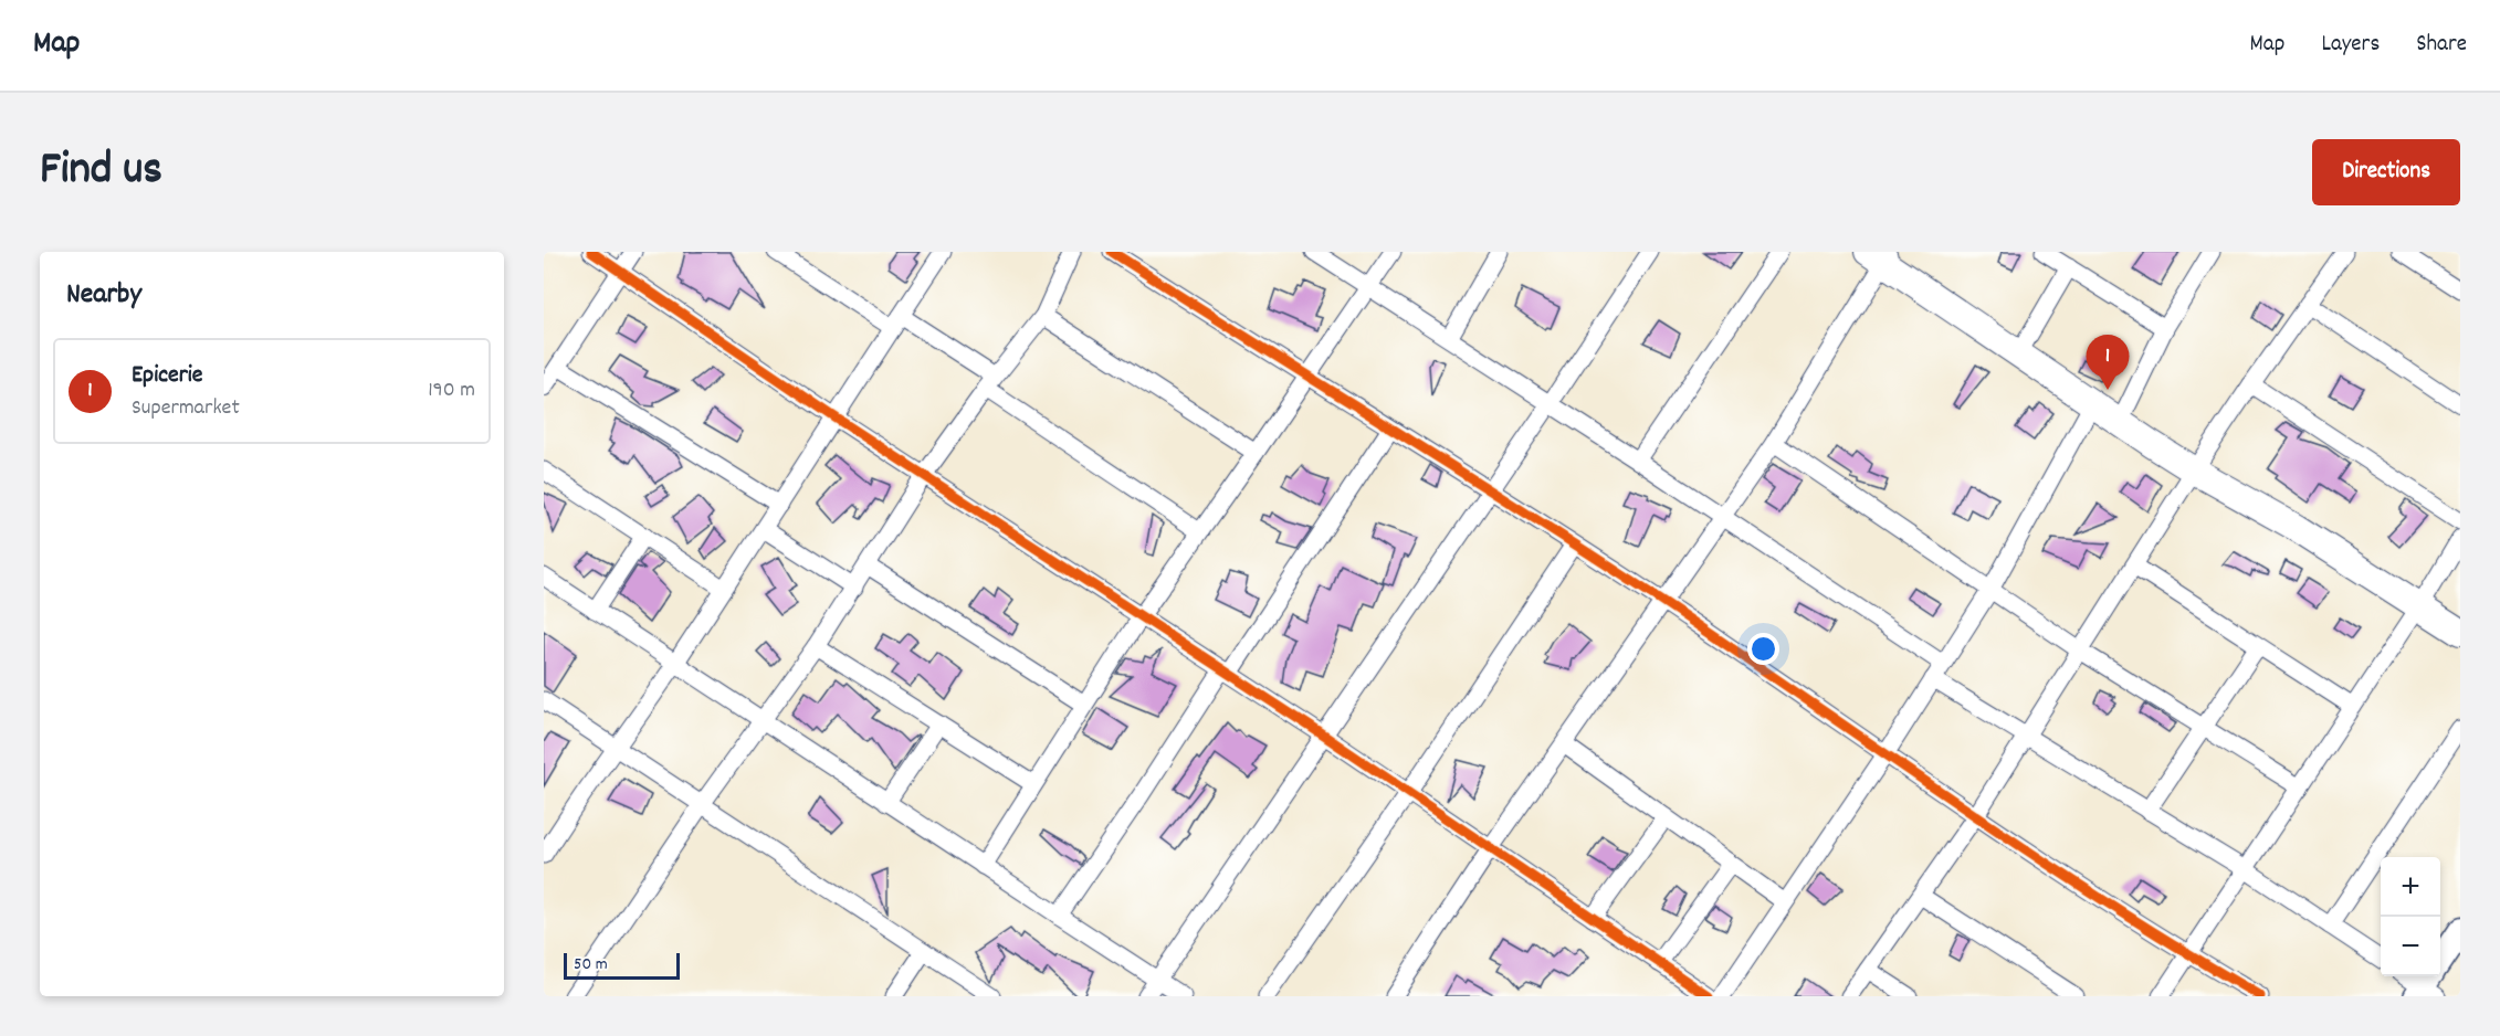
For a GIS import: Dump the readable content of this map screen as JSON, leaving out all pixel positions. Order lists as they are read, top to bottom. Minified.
{"scale_bar":"50 m","page":{"header":"Map","nav":["Map","Layers","Share"],"title":"Find us","buttons":"Directions","heading":"Nearby","pins":"1","list":[{"mark":"1","name":"Epicerie","note":"Supermarket","value":"190 m"}],"map_buttons":["+","−"],"scale":"50 m"}}
